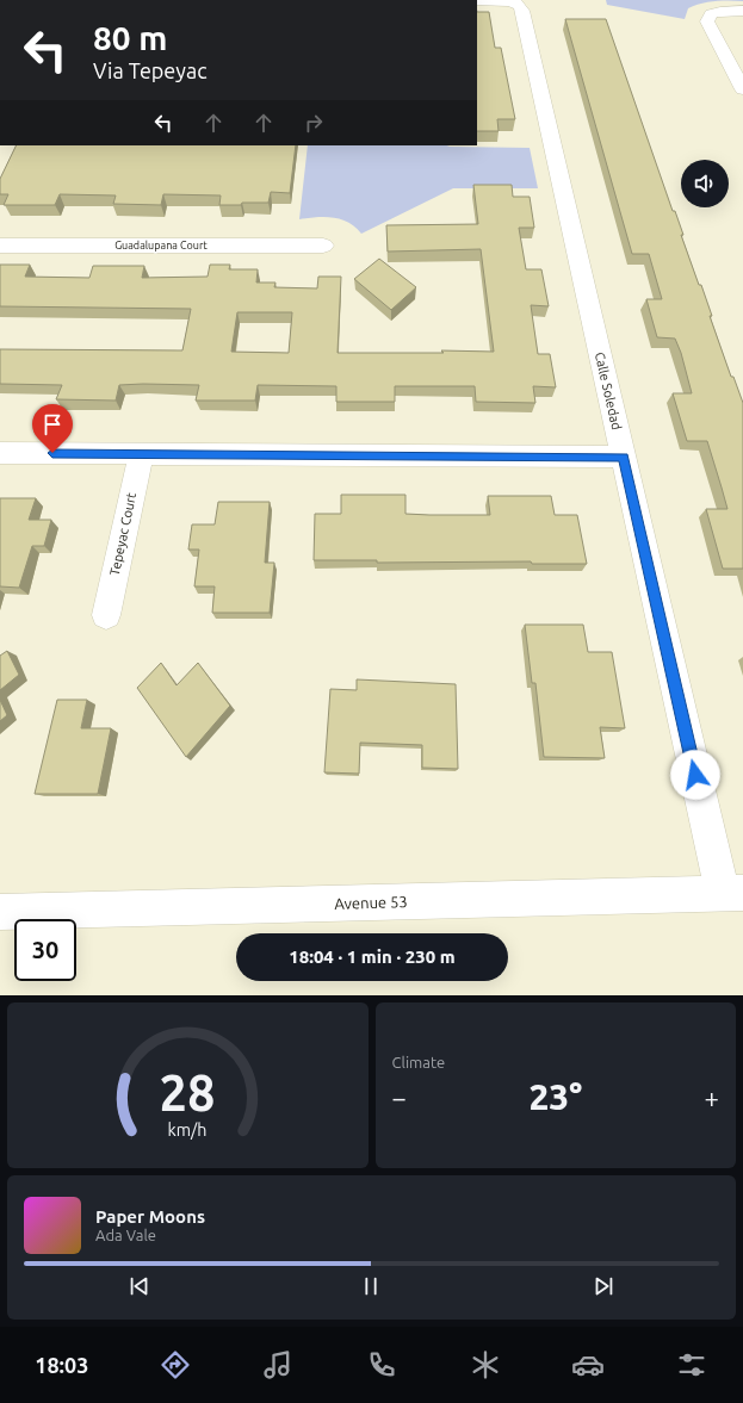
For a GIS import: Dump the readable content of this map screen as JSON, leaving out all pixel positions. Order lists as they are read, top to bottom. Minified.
{"streets":{"street":["Guadalupana Court","Calle Soledad","Tepeyac Court","Avenue 53"]},"crossings":[["Calle Soledad","Avenue 53"]],"page":{"turn":["80 m","Via Tepeyac"],"limit":"30","trip":"18:04 · 1 min · 230 m","tile":"Climate","heat":["−","23°","+"],"song":["Paper Moons","Ada Vale"],"tabs":"18:03","gauge":["28","km/h"]}}
